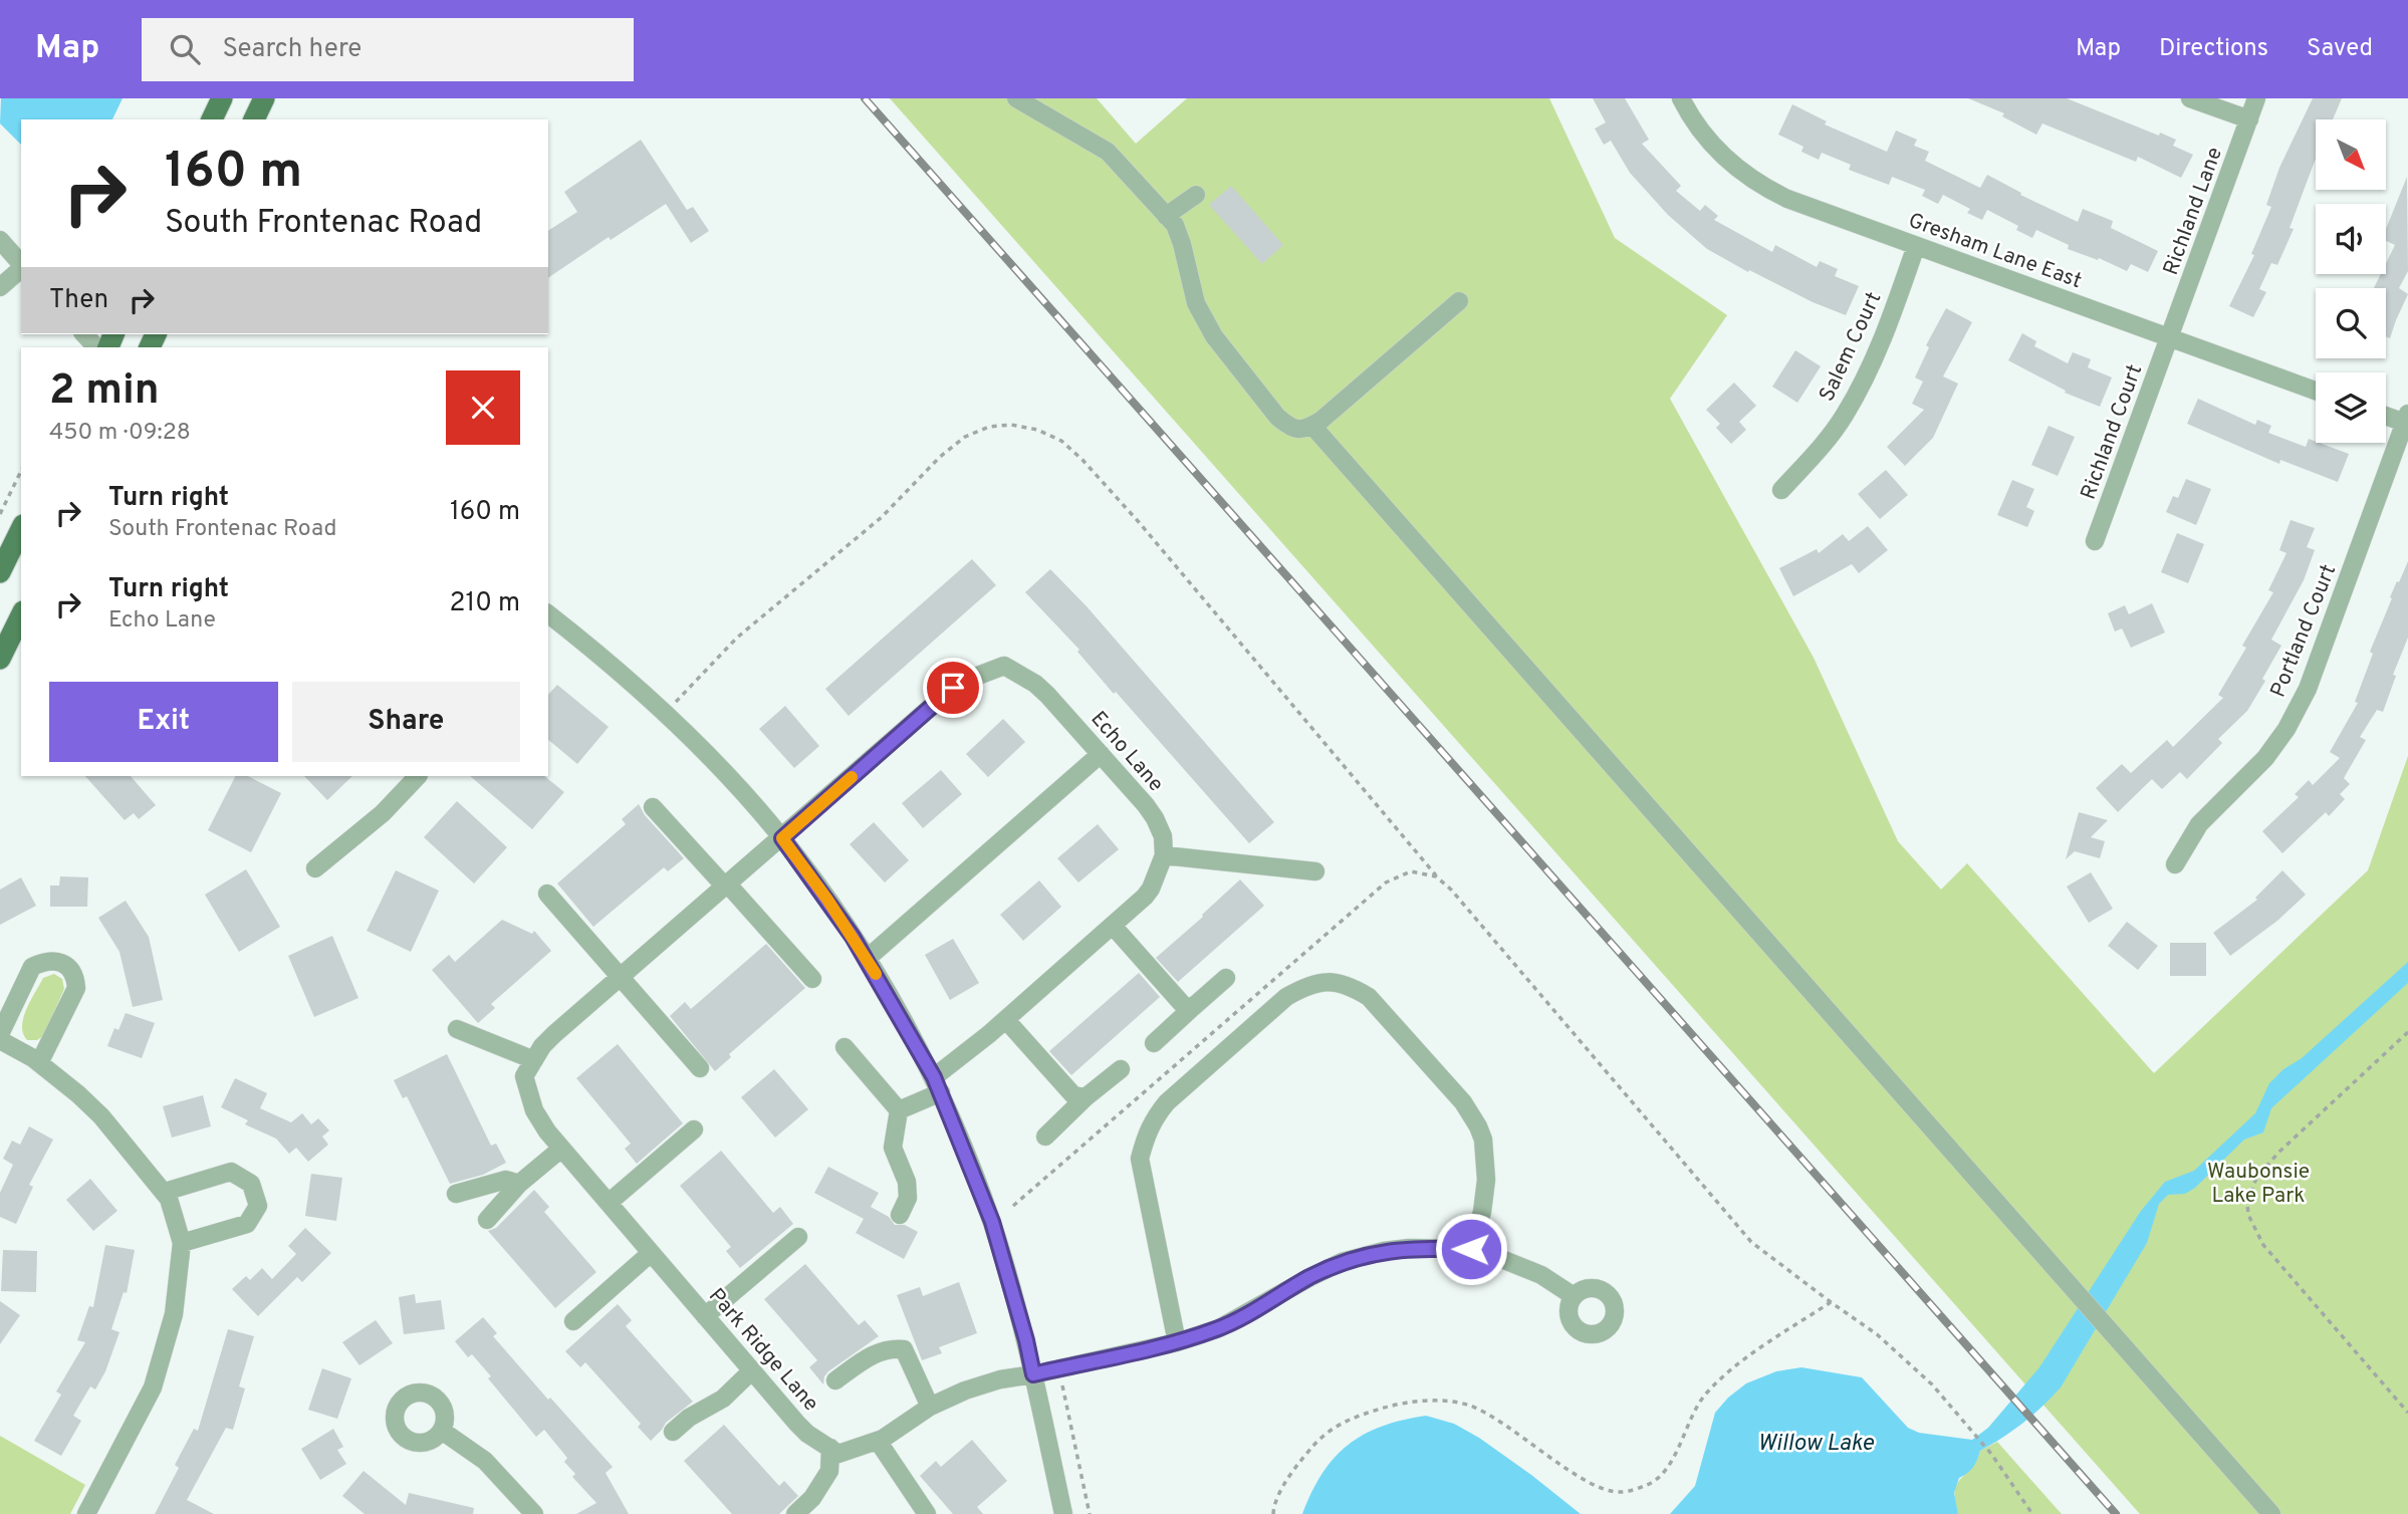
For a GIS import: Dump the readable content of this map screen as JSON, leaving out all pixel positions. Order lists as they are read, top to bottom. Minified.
{"streets":{"street":["Richland Lane","Gresham Lane East","Salem Court","Richland Court","Portland Court","Echo Lane","Park Ridge Lane"]},"crossings":[["Richland Lane","Gresham Lane East"],["Richland Lane","Richland Court"],["Gresham Lane East","Salem Court"],["Gresham Lane East","Richland Court"],["Echo Lane","Park Ridge Lane"]],"water":["Willow Lake"],"parks":["Waubonsie Lake Park"],"north":"bottom right","page":{"header":"Map","search":"Search here","nav":["Map","Directions","Saved"],"turn":["160 m","South Frontenac Road"],"then":"Then","heading":["2 min","450 m · 09:28"],"list":[{"name":"Turn right","note":"South Frontenac Road","value":"160 m"},{"name":"Turn right","note":"Echo Lane","value":"210 m"}],"buttons":["Exit","Share"]}}
